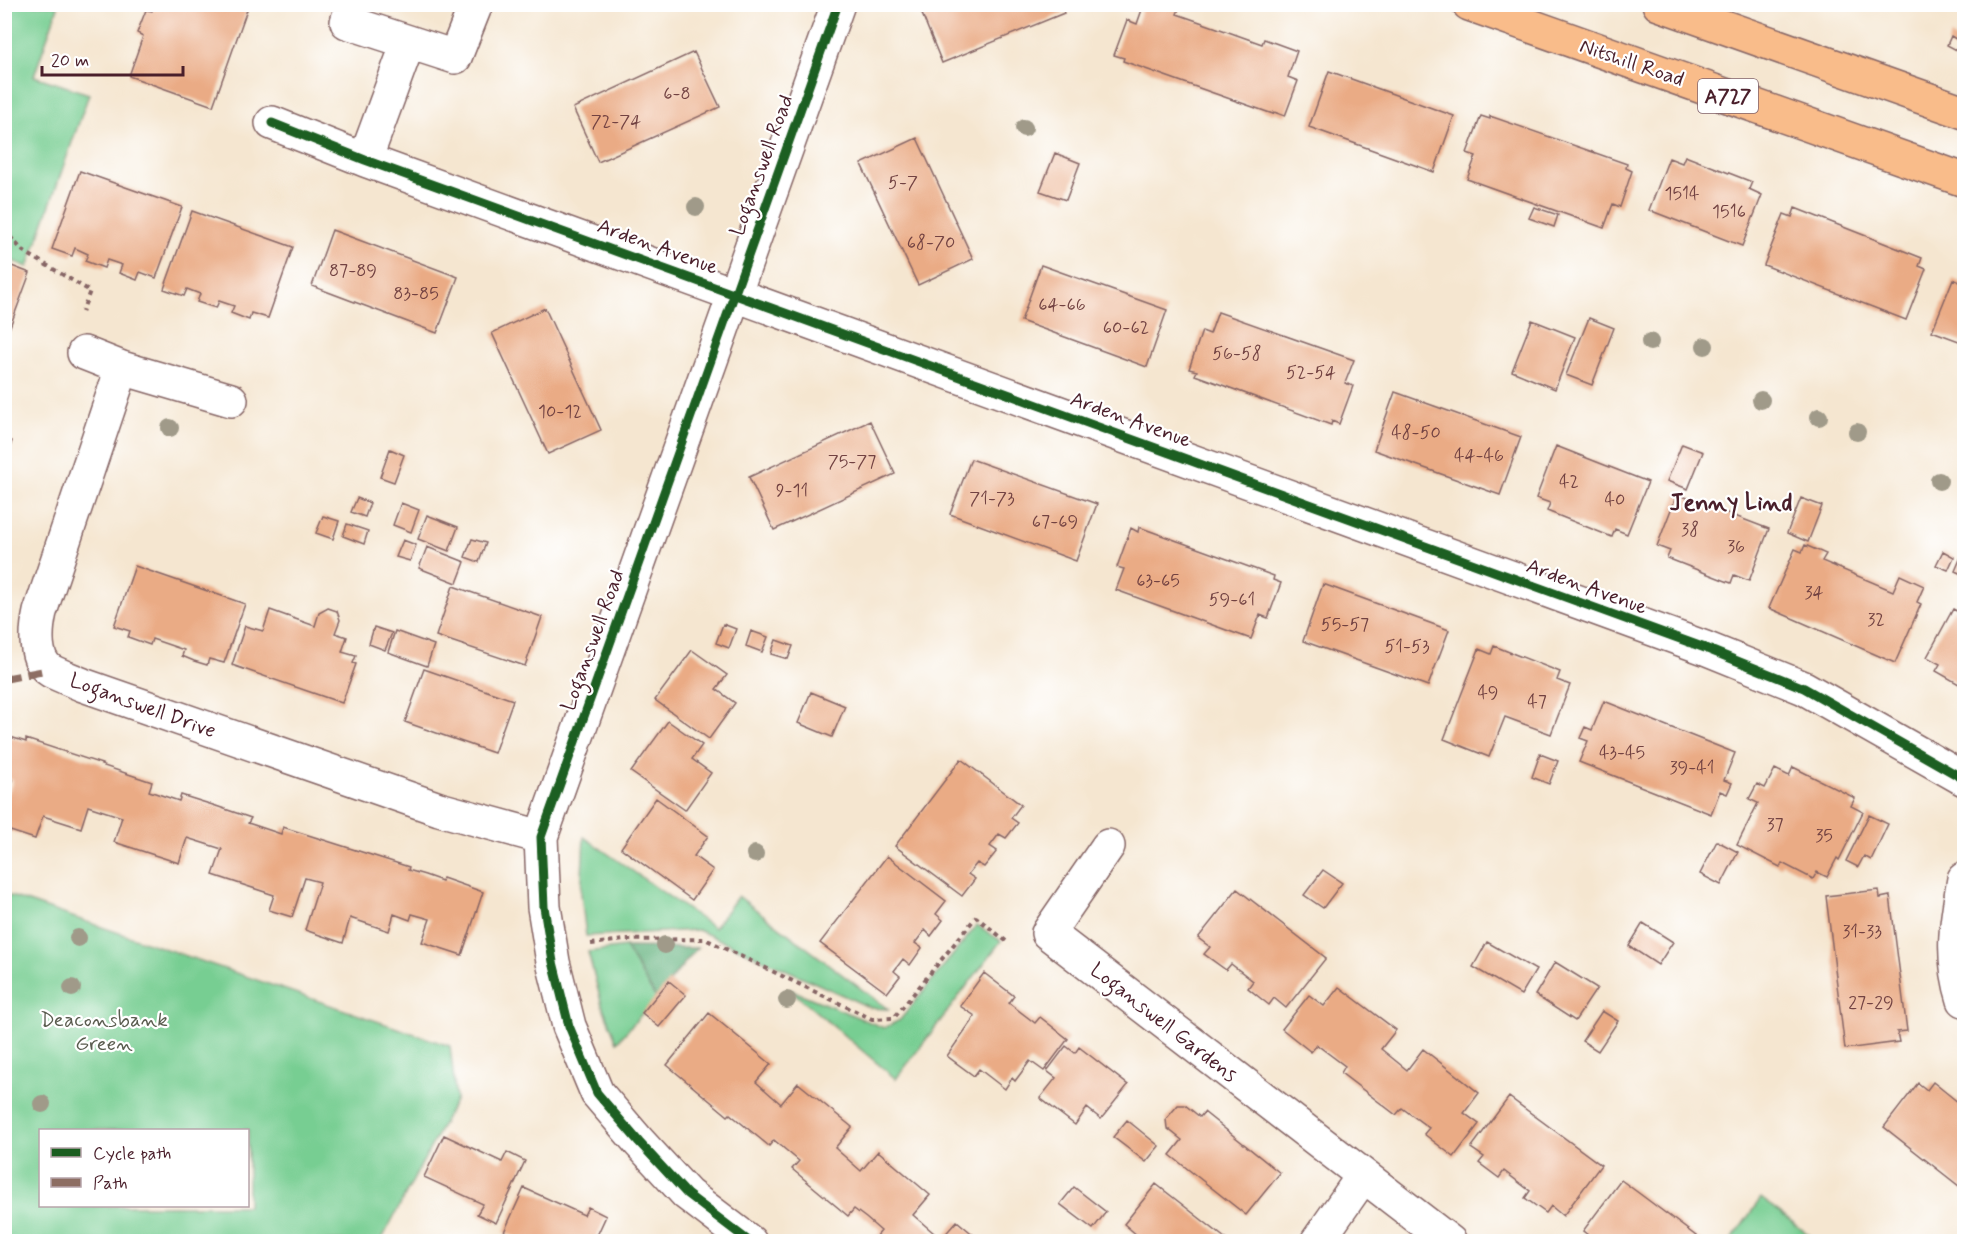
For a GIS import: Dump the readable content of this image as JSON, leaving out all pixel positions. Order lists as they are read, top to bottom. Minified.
{"streets":{"main road":["Nitshill Road","A727"],"street":["Loganswell Road","Arden Avenue","Loganswell Drive","Loganswell Gardens"]},"crossings":[["Loganswell Road","Arden Avenue"],["Loganswell Road","Loganswell Drive"]],"districts":["Jenny Lind"],"parks":["Deaconsbank Green"],"house_numbers":["6-8","72-74","5-7","1514","1516","68-70","87-89","83-85","64-66","60-62","56-58","52-54","10-12","48-50","44-46","75-77","42","9-11","71-73","40","67-69","38","36","63-65","34","59-61","32","55-57","51-53","49","47","43-45","39-41","37","35","31-33","27-29"],"legend":["Cycle path","Path"],"scale_bar":"20 m"}
